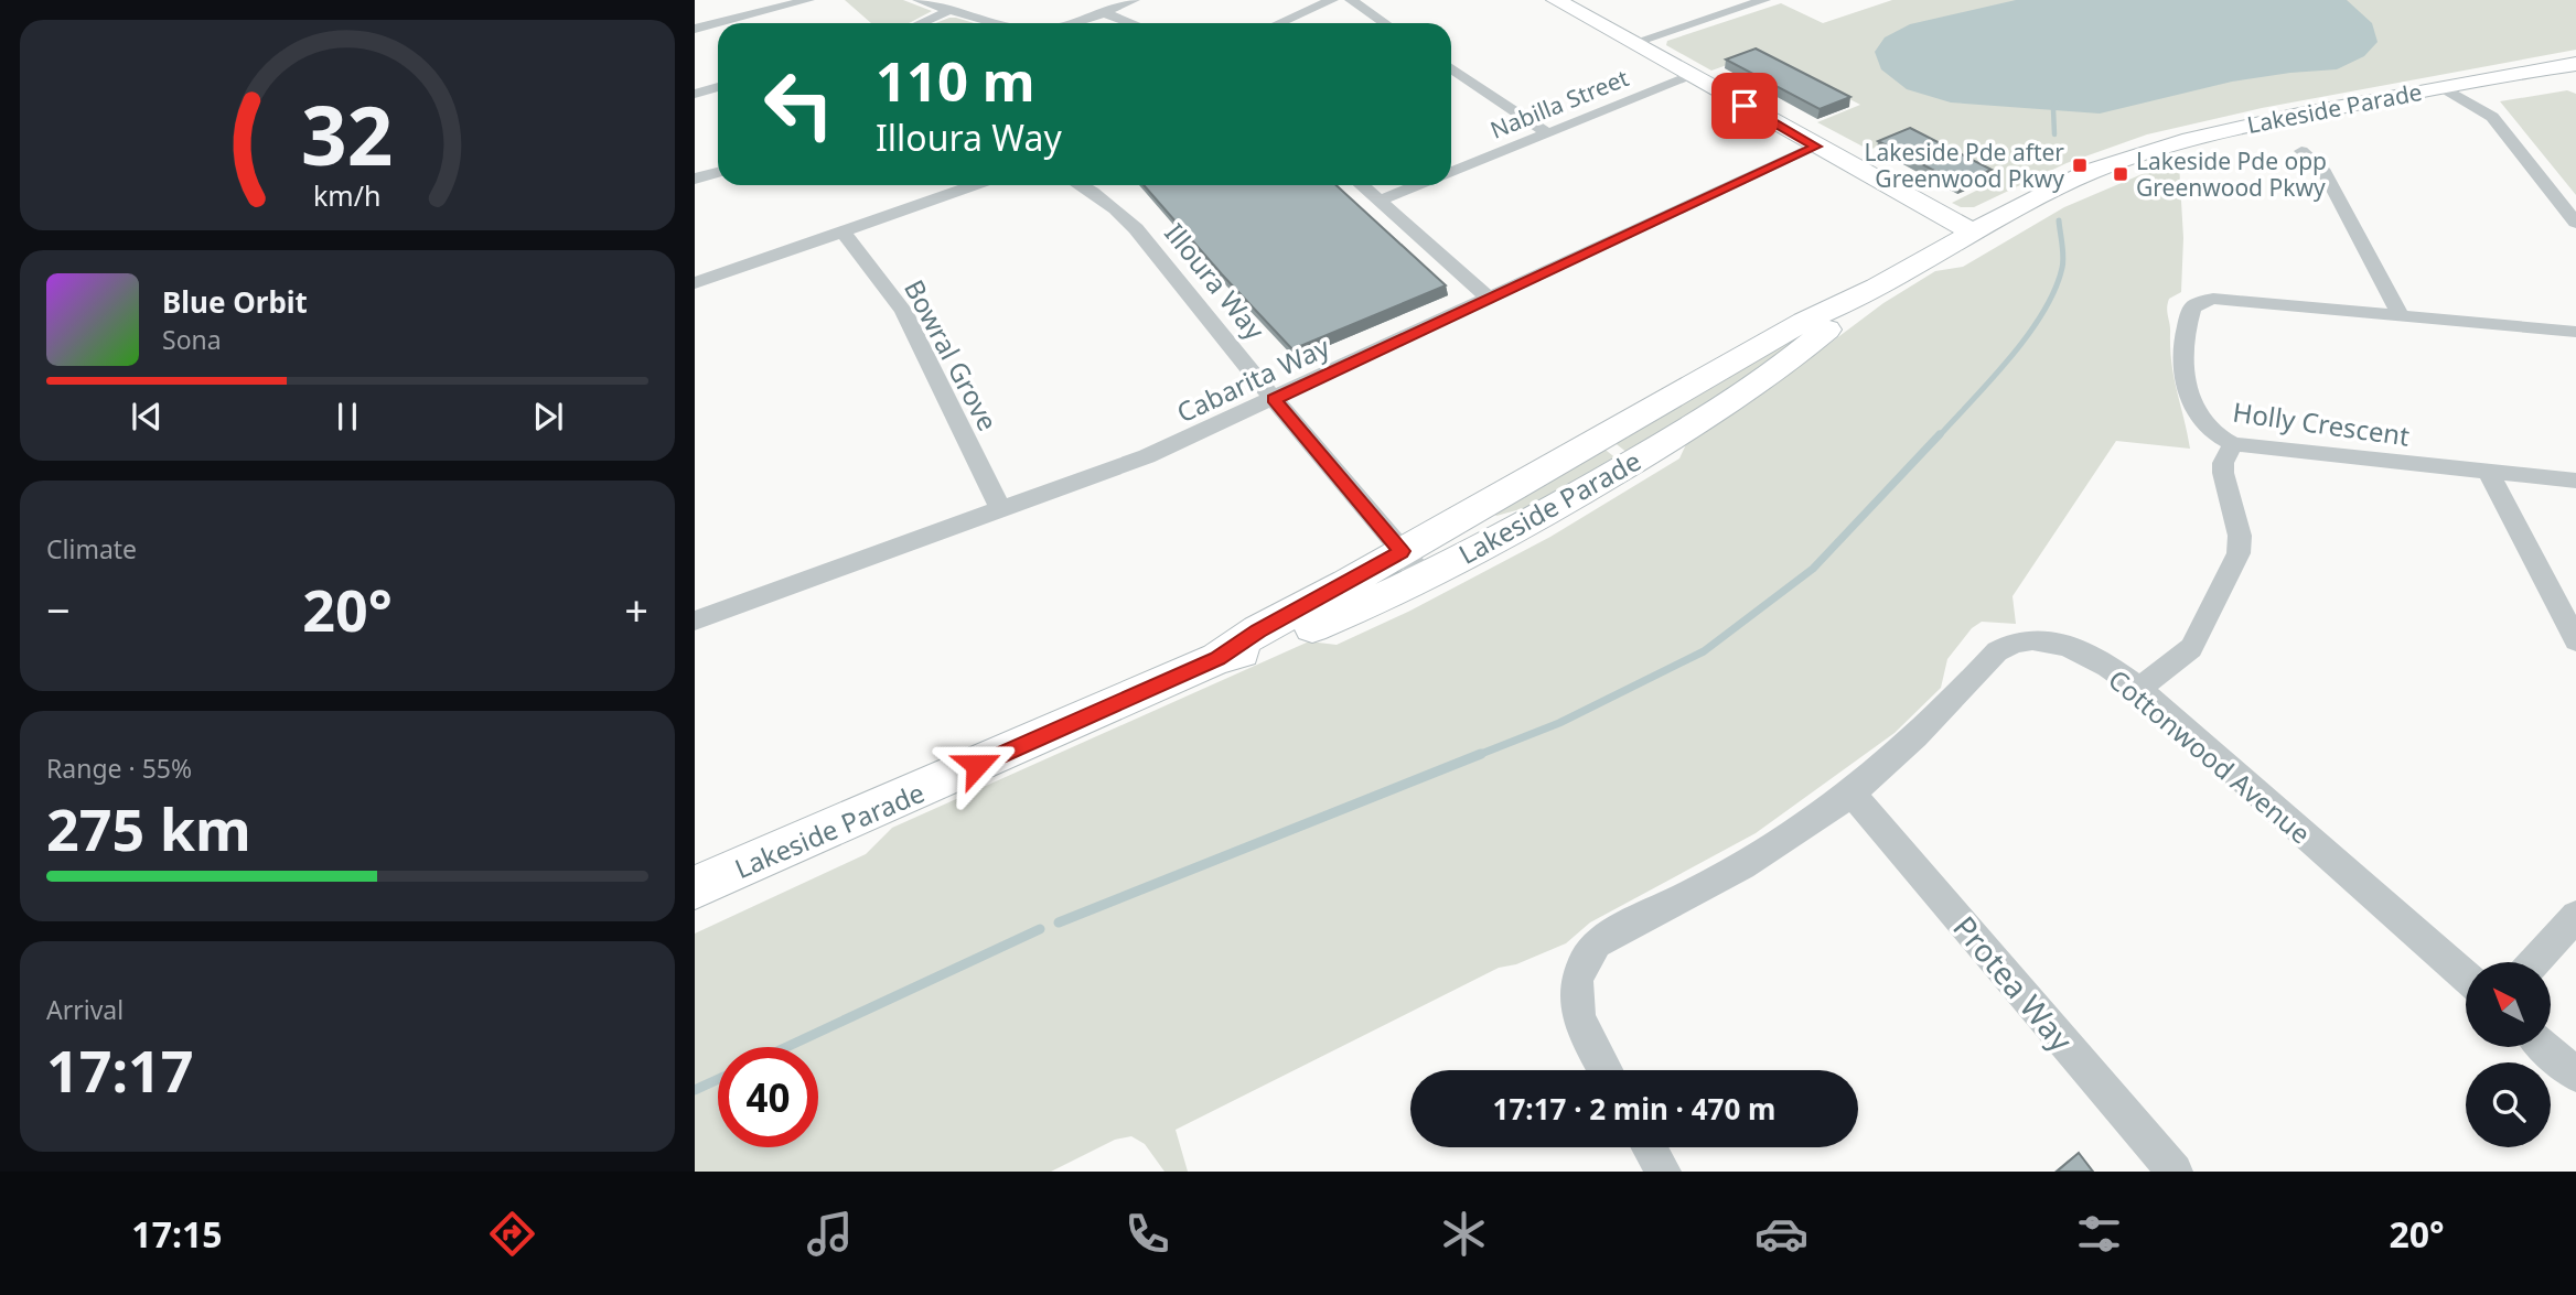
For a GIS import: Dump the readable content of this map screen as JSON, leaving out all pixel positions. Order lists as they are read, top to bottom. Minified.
{"streets":{"street":["Nabilla Street","Lakeside Parade","Illoura Way","Bowral Grove","Cabarita Way","Holly Crescent","Cottonwood Avenue","Protea Way"]},"crossings":[["Lakeside Parade","Illoura Way"],["Illoura Way","Cabarita Way"],["Bowral Grove","Cabarita Way"],["Cottonwood Avenue","Protea Way"]],"places":{"transit":["Lakeside Pde after Greenwood Pkwy","Lakeside Pde opp Greenwood Pkwy"]},"north":"top left","page":{"turn":["110 m","Illoura Way"],"song":["Blue Orbit","Sona"],"tile":["Climate",["Range · 55%","275 km"],["Arrival","17:17"]],"heat":["−","20°","+"],"limit":"40","trip":"17:17 · 2 min · 470 m","tabs":["17:15","20°"],"gauge":["32","km/h"]}}
